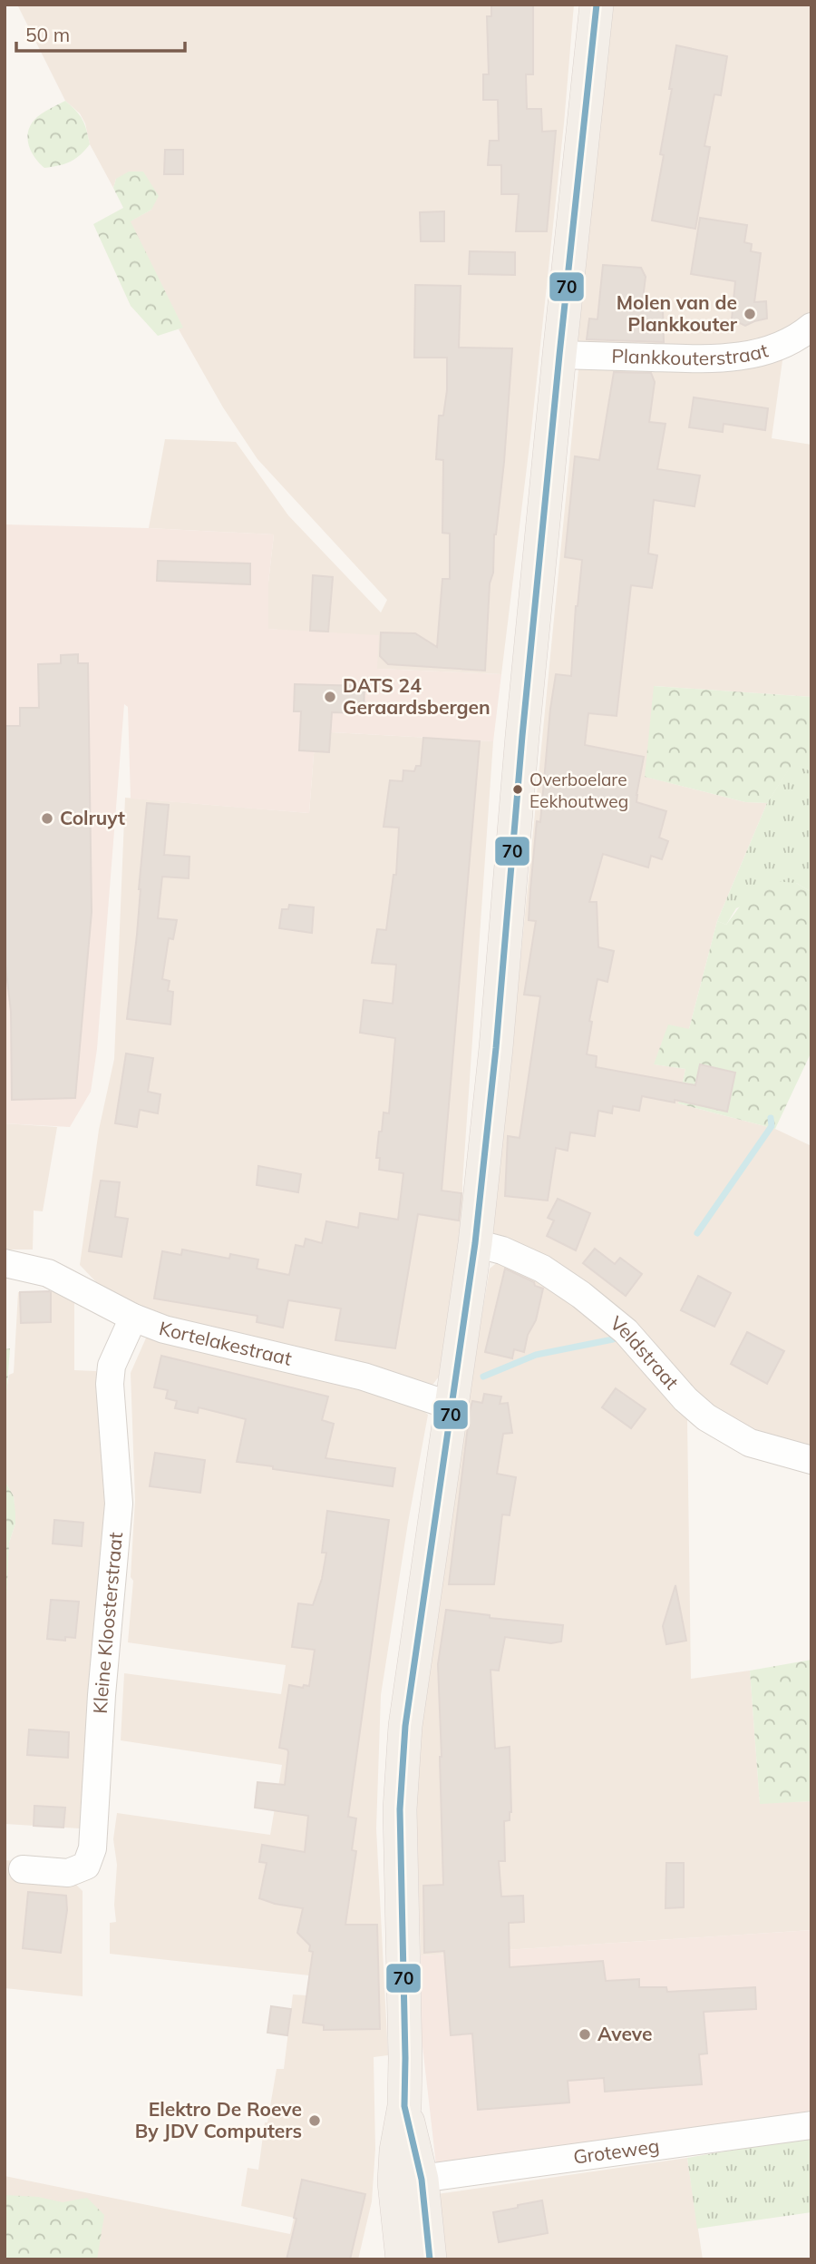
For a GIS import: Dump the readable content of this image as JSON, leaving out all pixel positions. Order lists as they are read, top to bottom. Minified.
{"streets":{"street":["Plankkouterstraat","Kortelakestraat","Veldstraat","Kleine Kloosterstraat","Groteweg"]},"crossings":[["Kortelakestraat","Kleine Kloosterstraat"]],"places":["Molen van de Plankkouter","DATS 24 Geraardsbergen","Overboelare Eekhoutweg","Colruyt","Aveve","Elektro De Roeve By JDV Computers"],"lines":["transit line 70"],"scale_bar":"50 m"}
